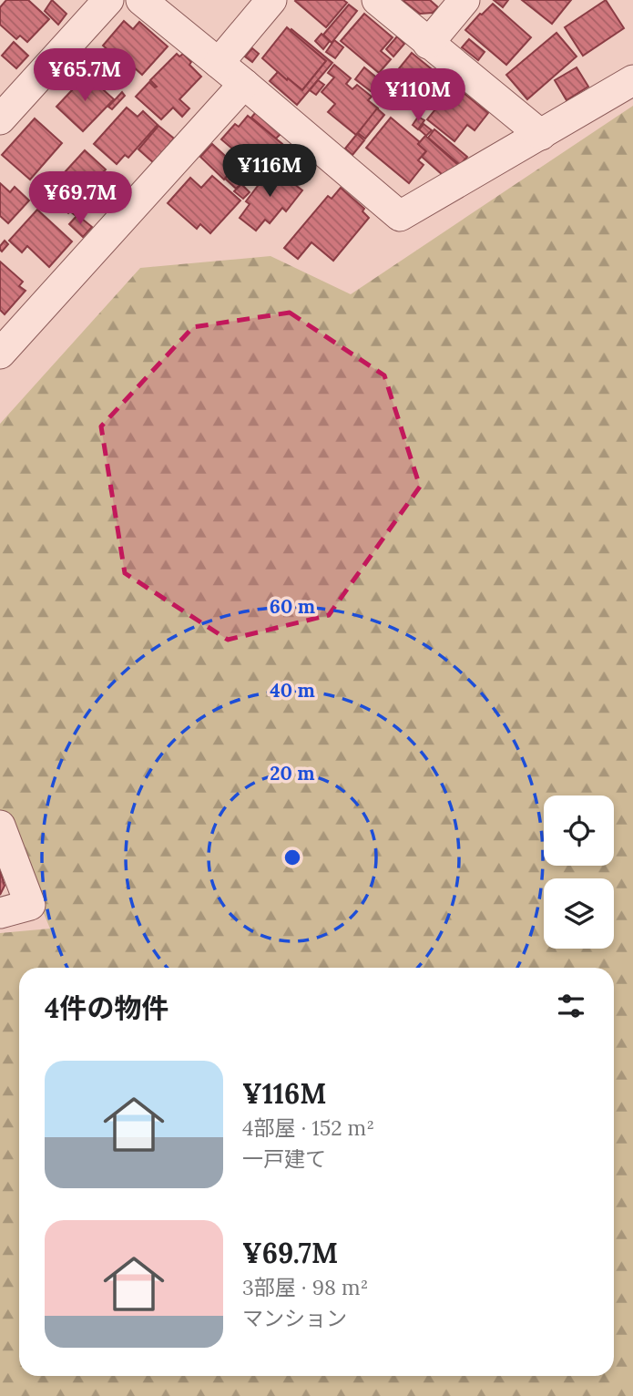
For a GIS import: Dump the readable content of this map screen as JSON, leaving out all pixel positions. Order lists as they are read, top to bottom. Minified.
{"page":{"price":["¥65.7M","¥110M","¥116M","¥69.7M"],"heading":"4件の物件","list":[{"name":"¥116M","note":"4部屋 · 152 m² · 一戸建て"},{"name":"¥69.7M","note":"3部屋 · 98 m² · マンション"}]},"rings":["60 m","40 m","20 m"]}
